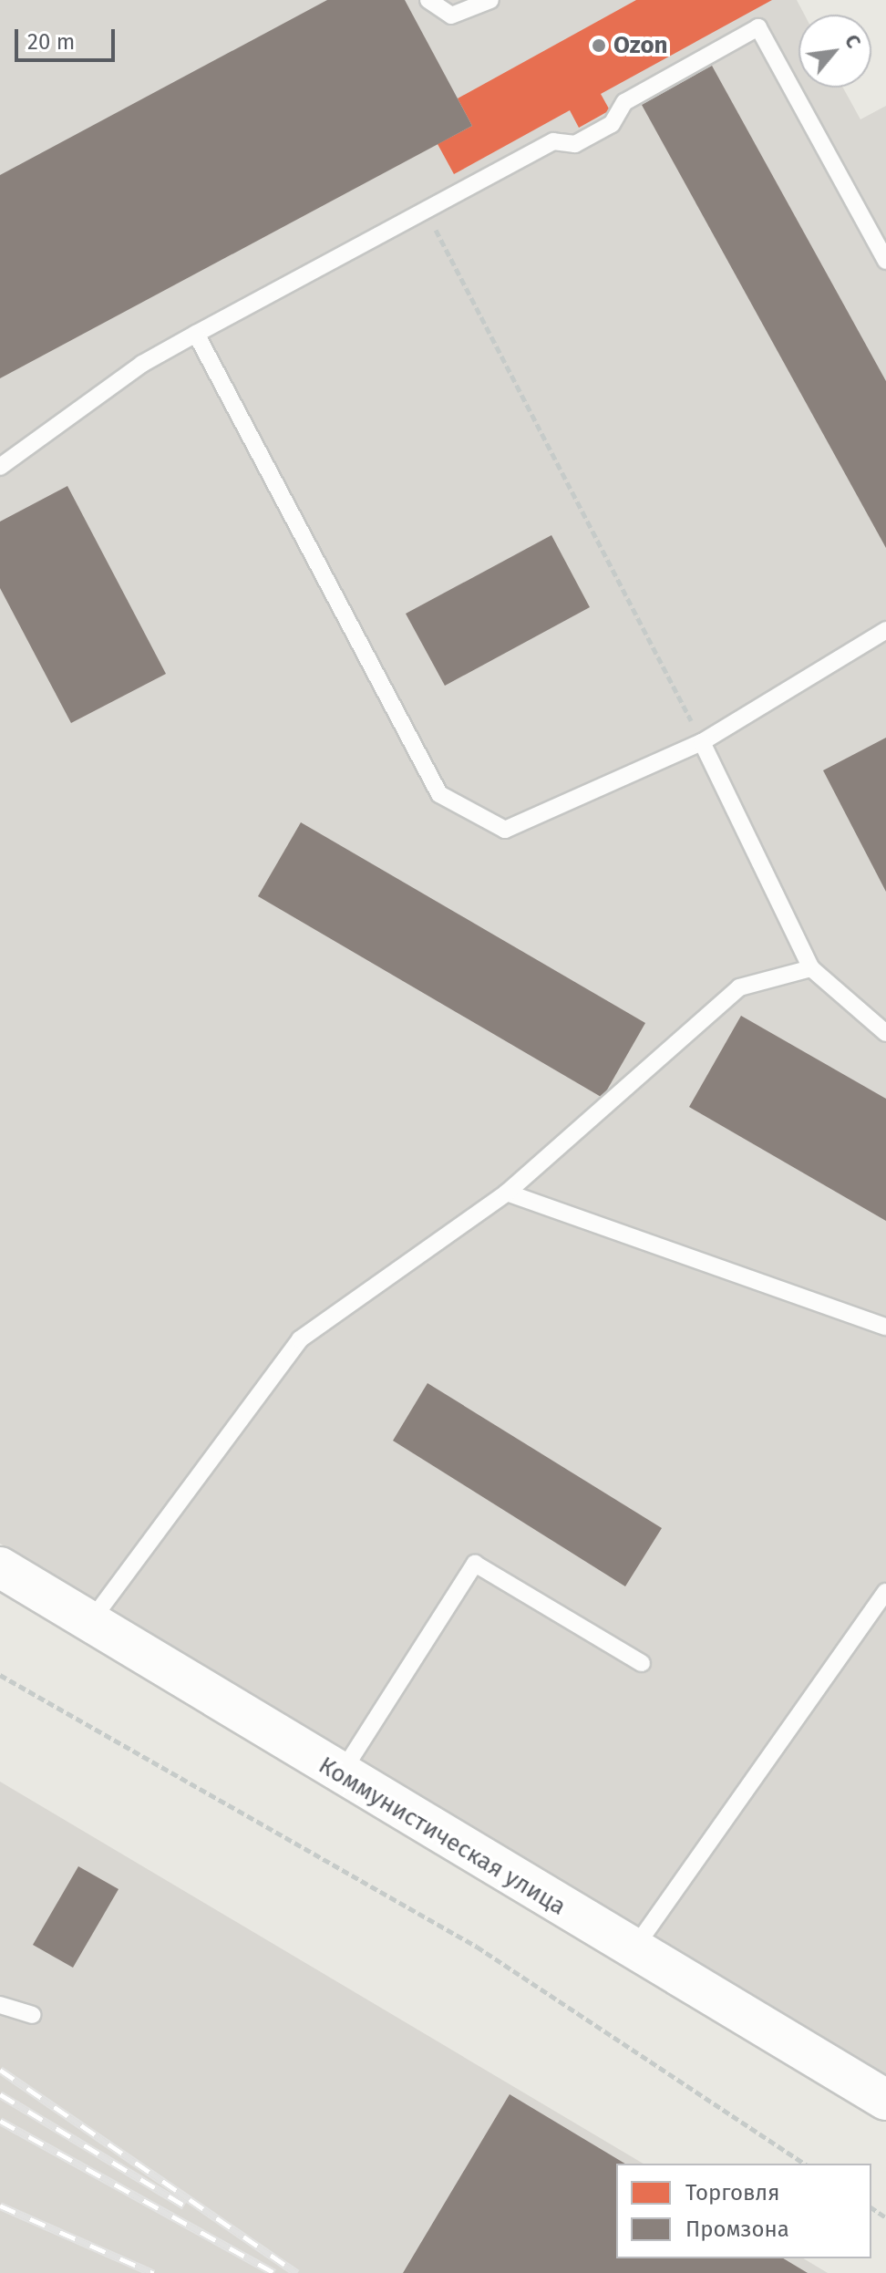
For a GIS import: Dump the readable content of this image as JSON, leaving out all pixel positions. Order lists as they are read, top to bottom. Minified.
{"streets":{"main road":["Коммунистическая улица"]},"places":["Ozon"],"legend":["Торговля","Промзона"],"scale_bar":"20 m","north":"top right"}
